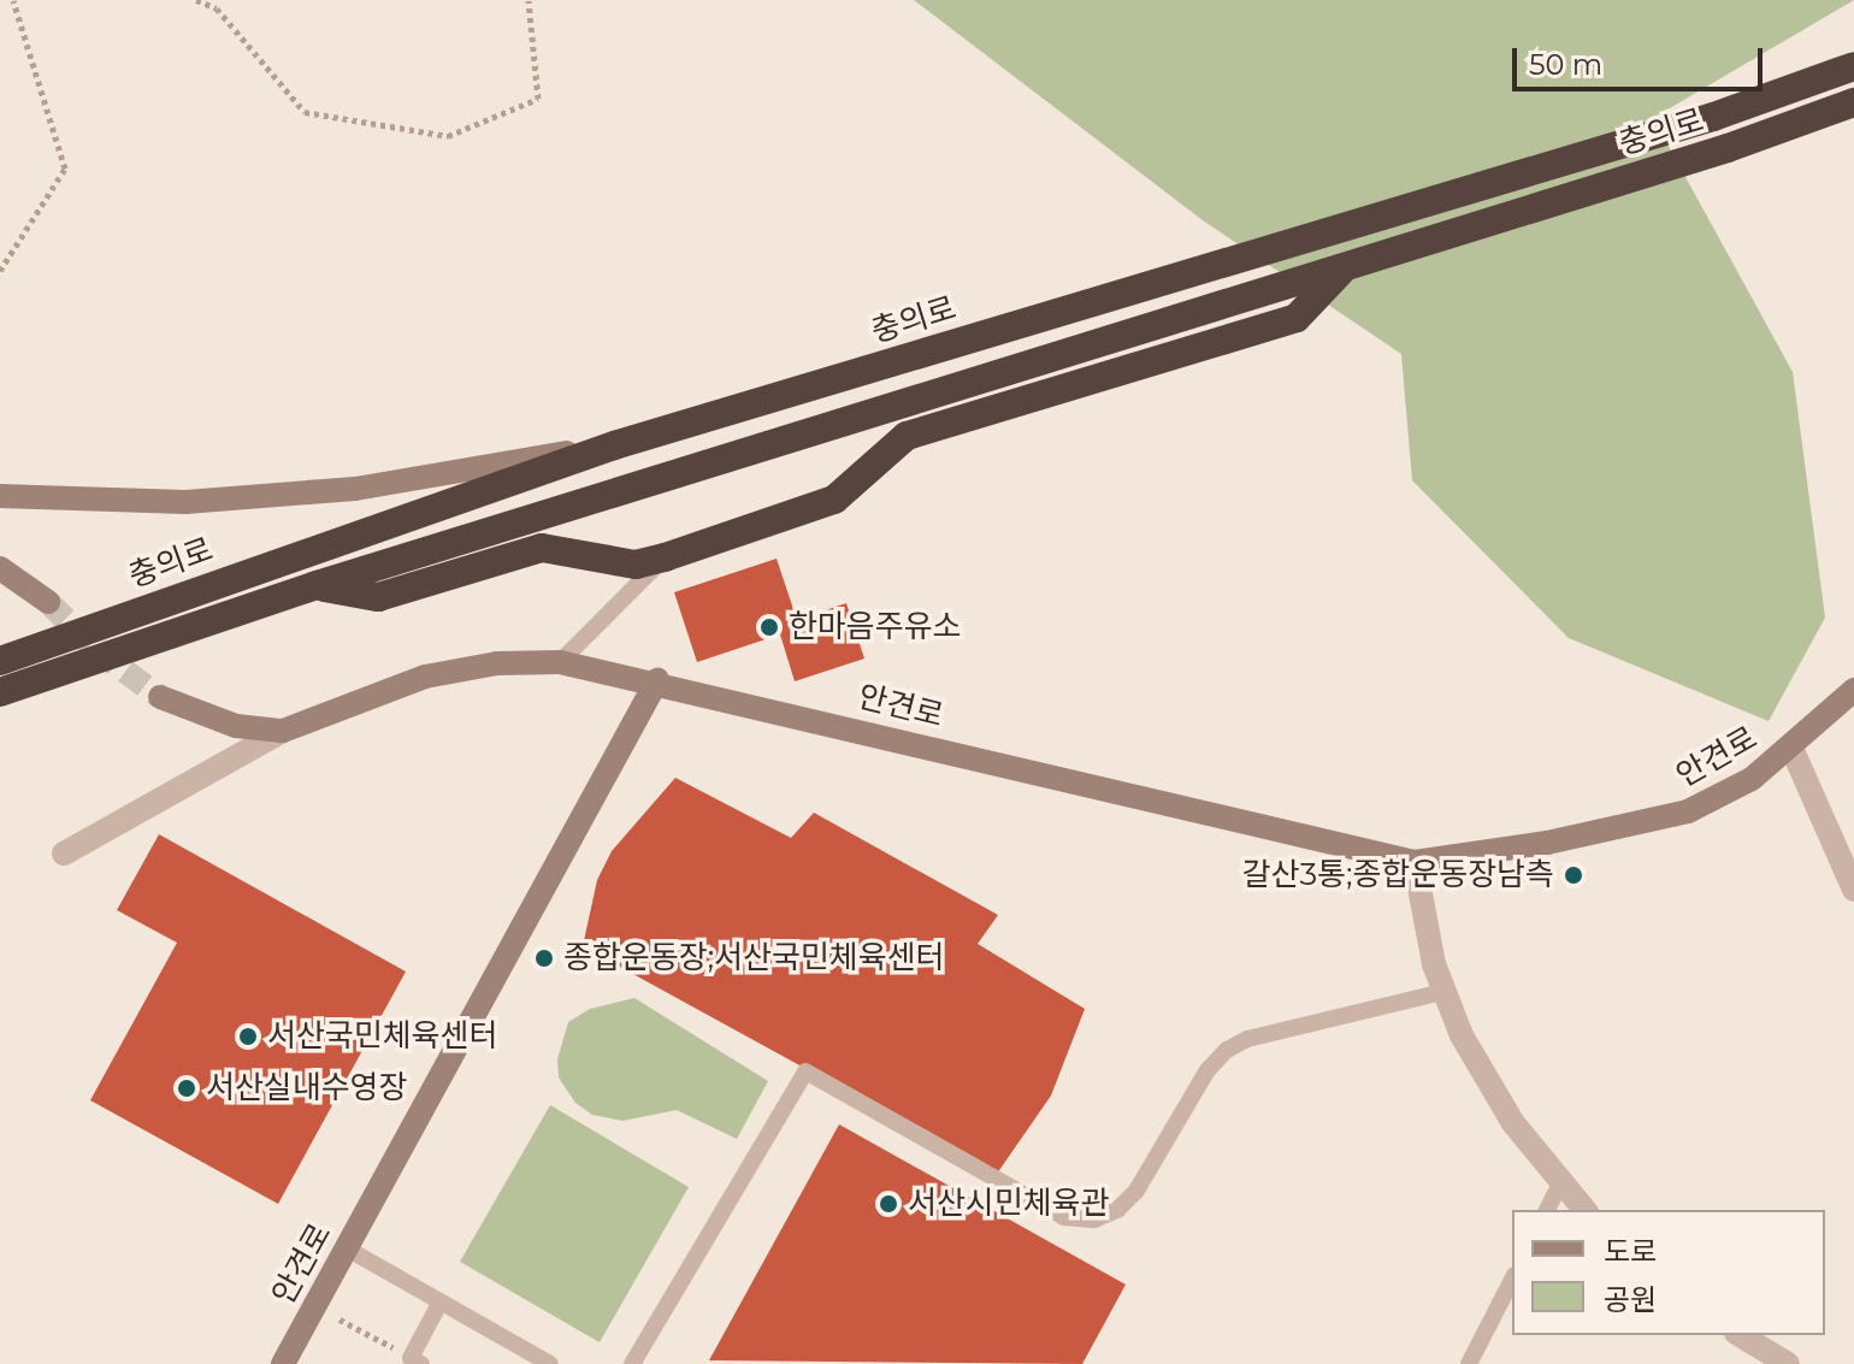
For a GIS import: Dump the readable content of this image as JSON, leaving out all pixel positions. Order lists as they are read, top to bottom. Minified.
{"streets":{"highway":["충의로"],"street":["안견로"]},"places":["한마음주유소","갈산3통;종합운동장남측","종합운동장;서산국민체육센터","서산국민체육센터","서산실내수영장","서산시민체육관"],"legend":["도로","공원"],"scale_bar":"50 m"}
